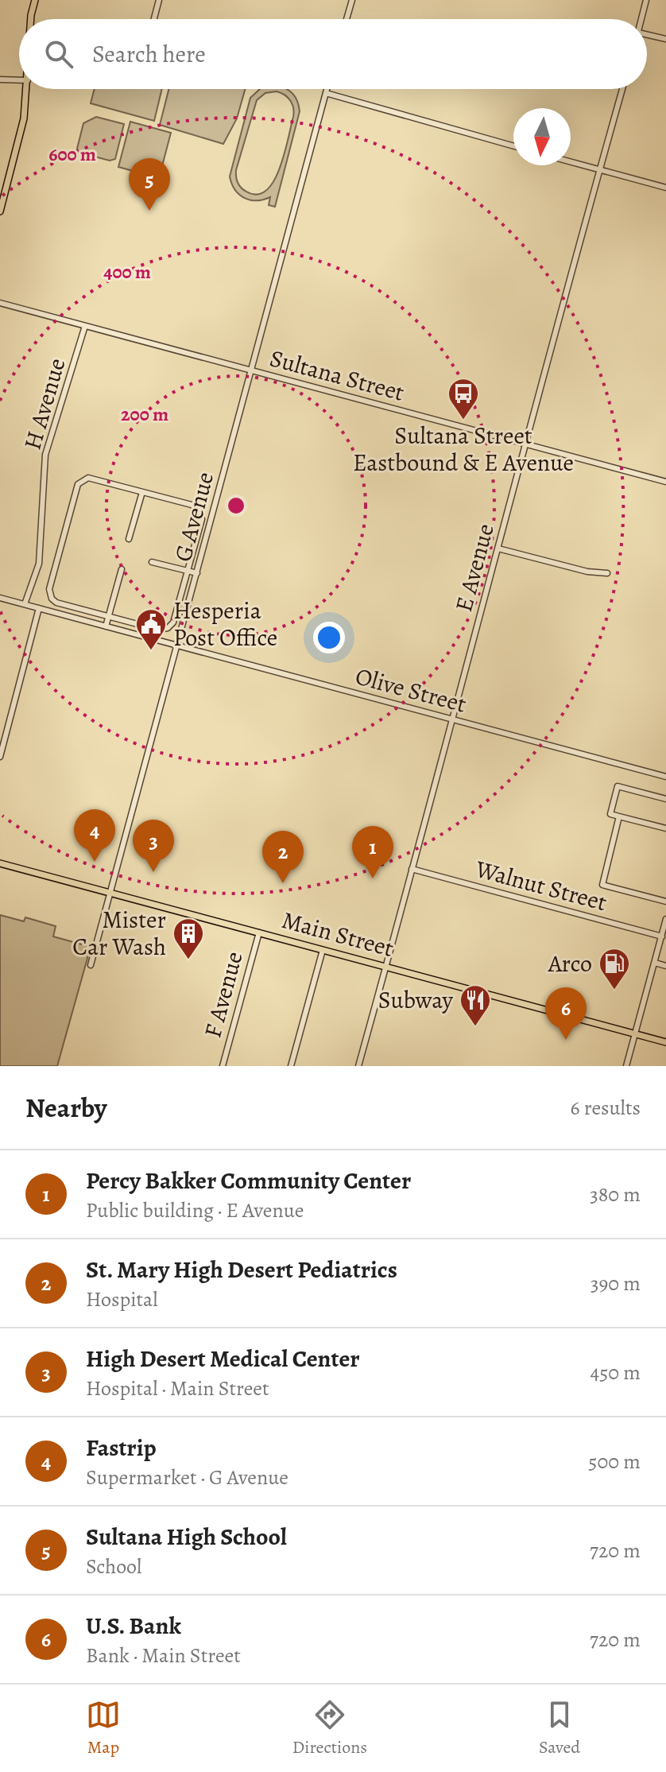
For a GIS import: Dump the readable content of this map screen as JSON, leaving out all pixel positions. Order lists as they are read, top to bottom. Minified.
{"streets":{"main road":["Main Street"],"street":["Sultana Street","H Avenue","G Avenue","E Avenue","Olive Street","Walnut Street","F Avenue"]},"crossings":[["Sultana Street","H Avenue"],["Sultana Street","G Avenue"],["Sultana Street","E Avenue"],["H Avenue","Olive Street"],["G Avenue","Olive Street"],["G Avenue","Main Street"],["E Avenue","Olive Street"],["E Avenue","Walnut Street"],["E Avenue","Main Street"],["Main Street","F Avenue"]],"places":{"bus stop":["Sultana Street Eastbound & E Avenue"],"public building":["Hesperia Post Office"],"building":["Mister Car Wash"],"fuel station":["Arco"],"restaurant":["Subway"]},"north":"bottom","page":{"search":"Search here","pins":["5","4","3","1","2","6"],"heading":["Nearby","6 results"],"list":[{"mark":"1","name":"Percy Bakker Community Center","note":"Public building · E Avenue","value":"380 m"},{"mark":"2","name":"St. Mary High Desert Pediatrics","note":"Hospital","value":"390 m"},{"mark":"3","name":"High Desert Medical Center","note":"Hospital · Main Street","value":"450 m"},{"mark":"4","name":"Fastrip","note":"Supermarket · G Avenue","value":"500 m"},{"mark":"5","name":"Sultana High School","note":"School","value":"720 m"},{"mark":"6","name":"U.S. Bank","note":"Bank · Main Street","value":"720 m"}],"nav":["Map","Directions","Saved"]},"rings":["600 m","400 m","200 m"]}
